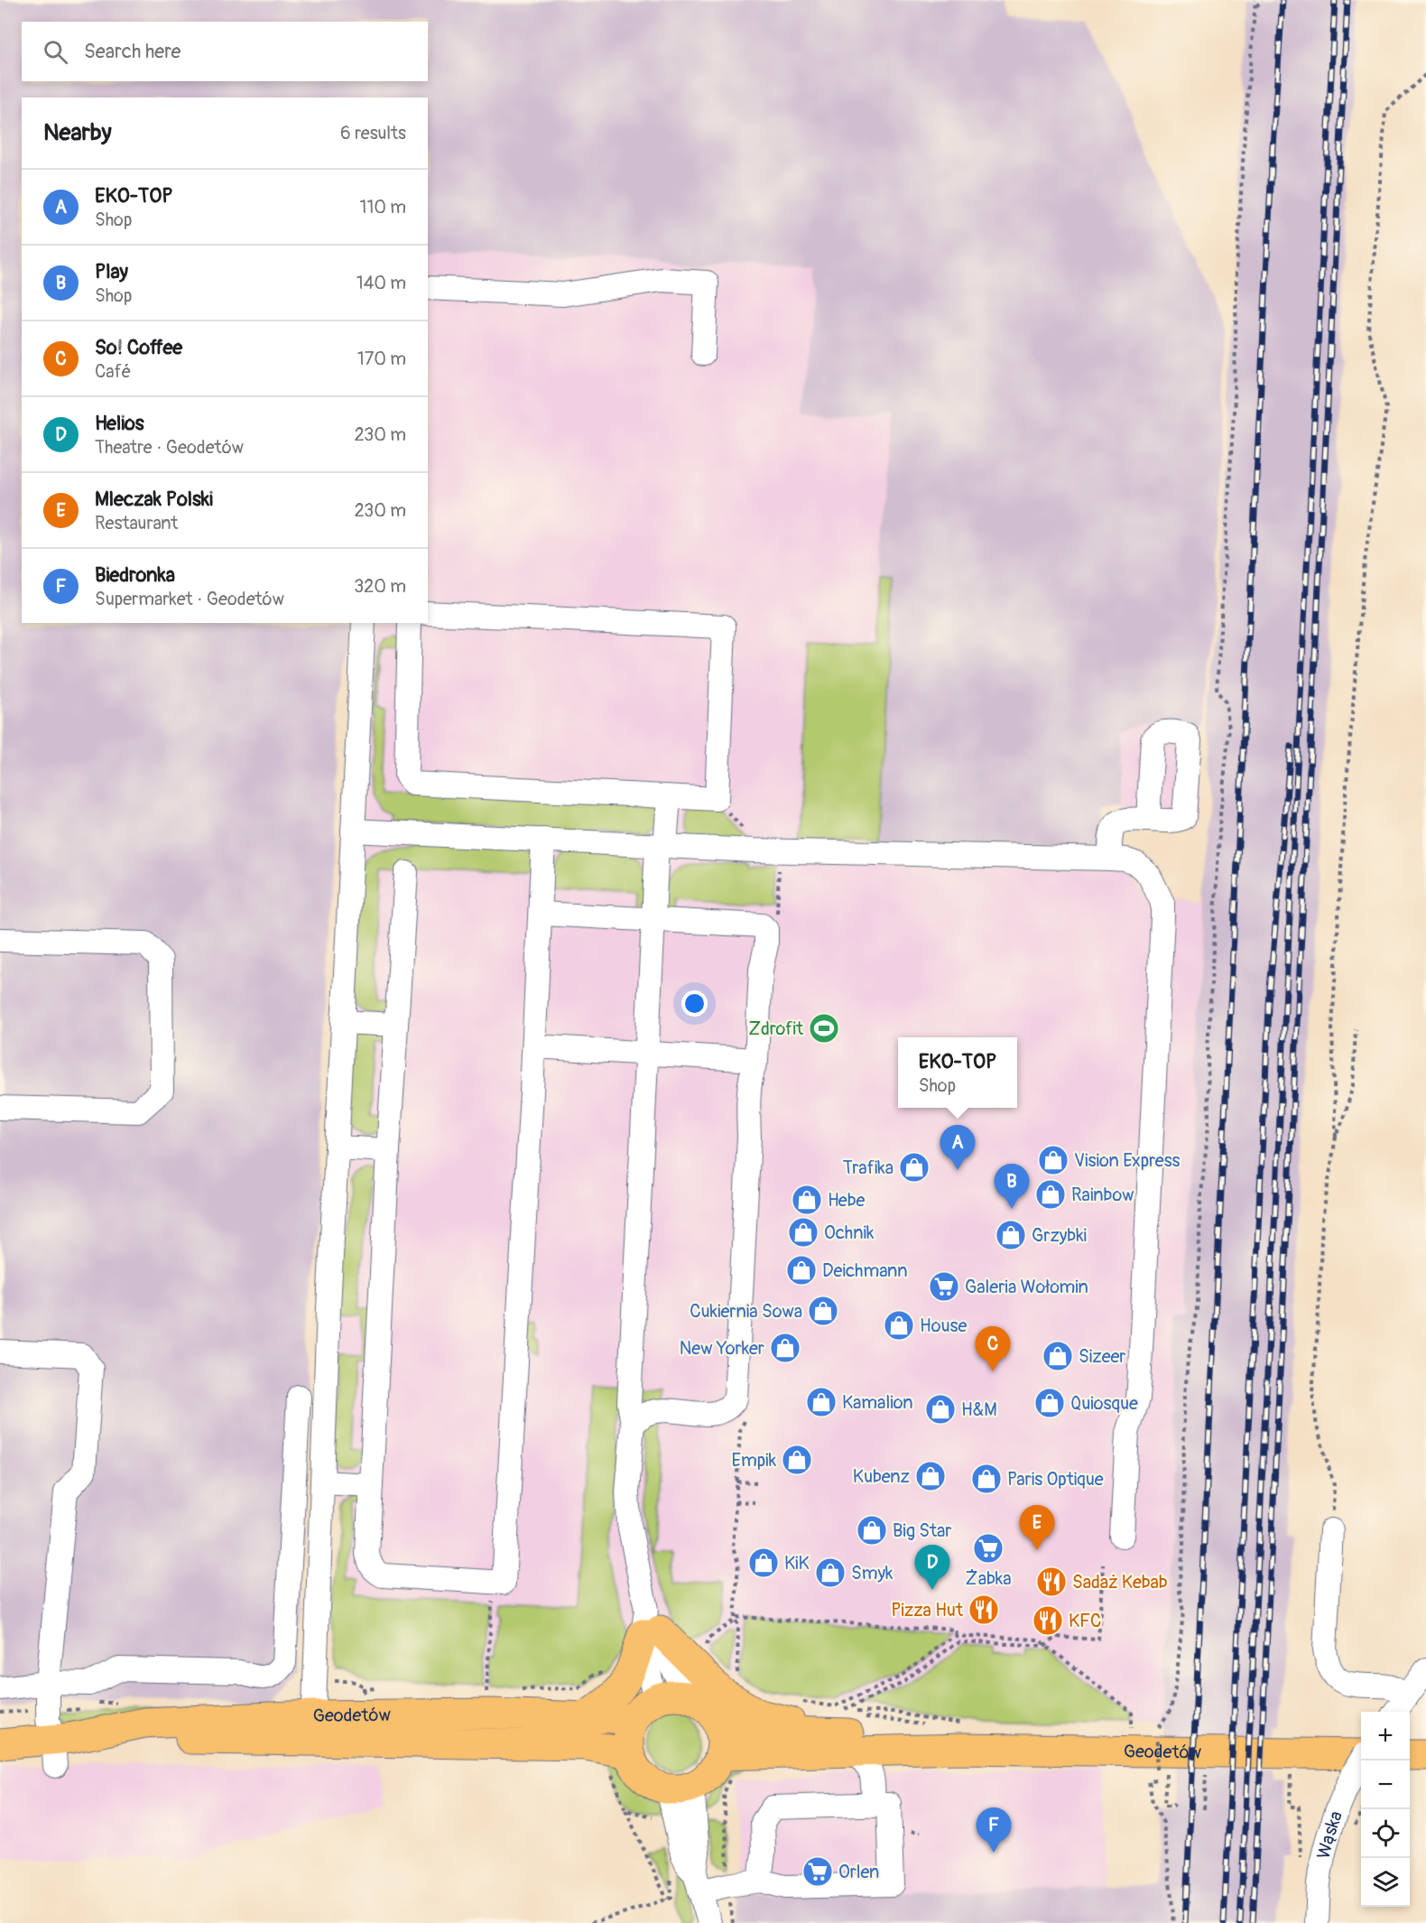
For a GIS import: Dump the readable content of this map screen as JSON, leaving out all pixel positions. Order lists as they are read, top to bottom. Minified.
{"streets":{"main road":["Geodetów"],"street":["Wąska"]},"crossings":[["Geodetów","Wąska"]],"places":{"sports":["Zdrofit"],"shop":["Vision Express","Trafika","Rainbow","Hebe","Ochnik","Grzybki","Deichmann","Cukiernia Sowa","House","New Yorker","Sizeer","Kamalion","Quiosque","H&M","Empik","Kubenz","Paris Optique","Big Star","KiK","Smyk"],"supermarket":["Galeria Wołomin","Żabka","Orlen"],"restaurant":["Sadaż Kebab","Pizza Hut","KFC"]},"page":{"search":"Search here","heading":["Nearby","6 results"],"list":[{"mark":"A","name":"EKO-TOP","note":"Shop","value":"110 m"},{"mark":"B","name":"Play","note":"Shop","value":"140 m"},{"mark":"C","name":"So! Coffee","note":"Café","value":"170 m"},{"mark":"D","name":"Helios","note":"Theatre · Geodetów","value":"230 m"},{"mark":"E","name":"Mleczak Polski","note":"Restaurant","value":"230 m"},{"mark":"F","name":"Biedronka","note":"Supermarket · Geodetów","value":"320 m"}],"popup":["EKO-TOP","Shop"],"pins":["A","B","C","E","D","F"],"map_buttons":["+","−"]}}
